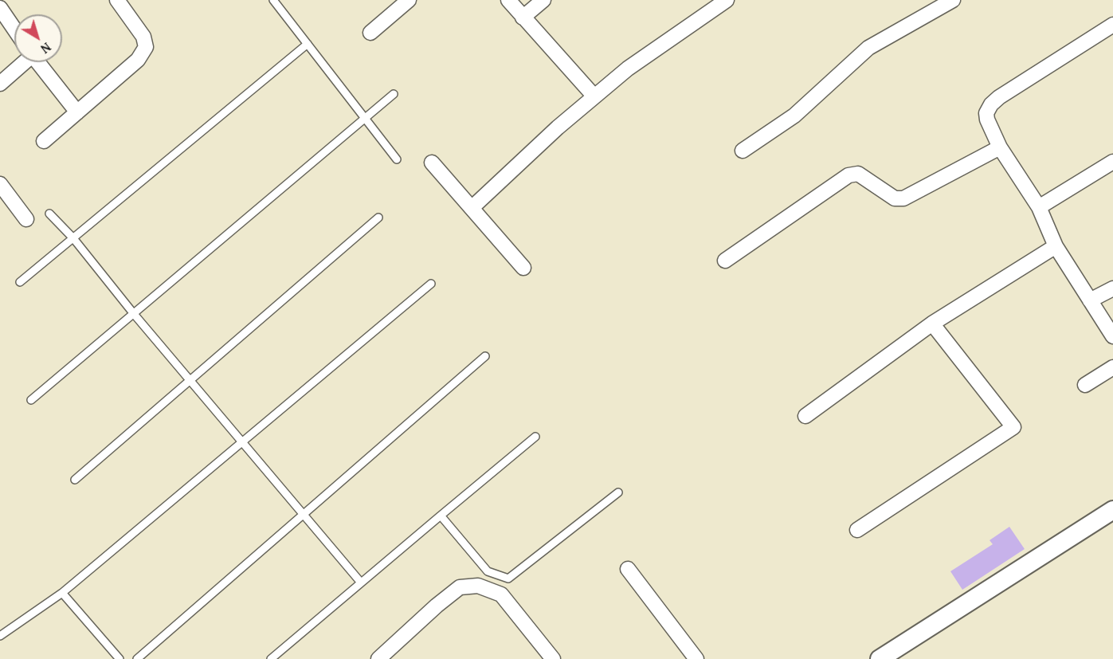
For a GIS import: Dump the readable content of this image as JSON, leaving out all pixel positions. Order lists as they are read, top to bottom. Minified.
{"north":"bottom right"}
